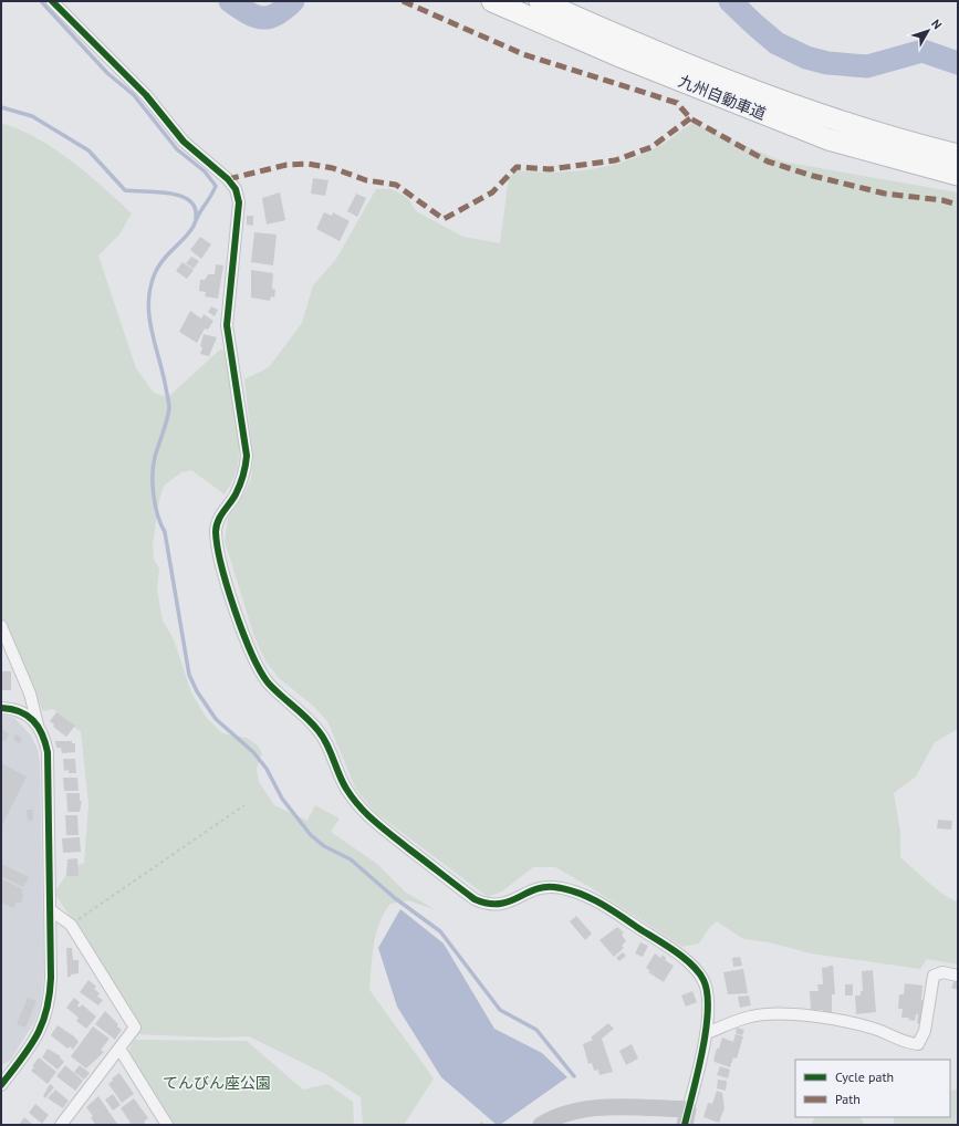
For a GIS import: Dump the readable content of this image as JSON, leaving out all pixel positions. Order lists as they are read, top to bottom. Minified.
{"streets":{"highway":["九州自動車道"]},"parks":["てんびん座公園"],"legend":["Cycle path","Path"],"north":"top right"}
